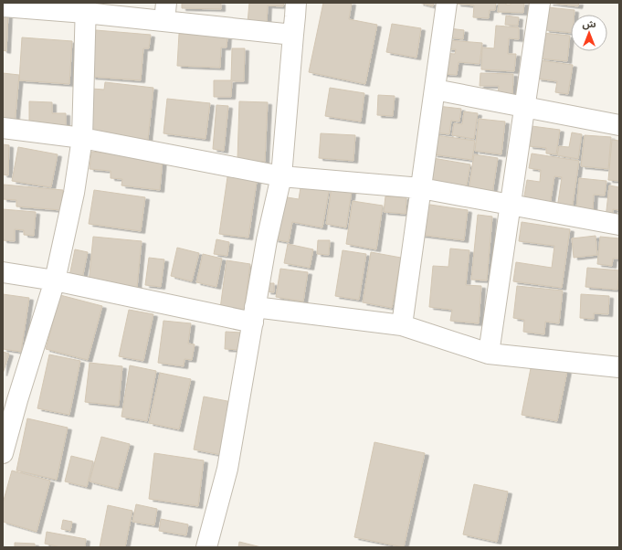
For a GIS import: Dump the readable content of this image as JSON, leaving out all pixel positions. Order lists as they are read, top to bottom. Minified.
{"north":"top"}
